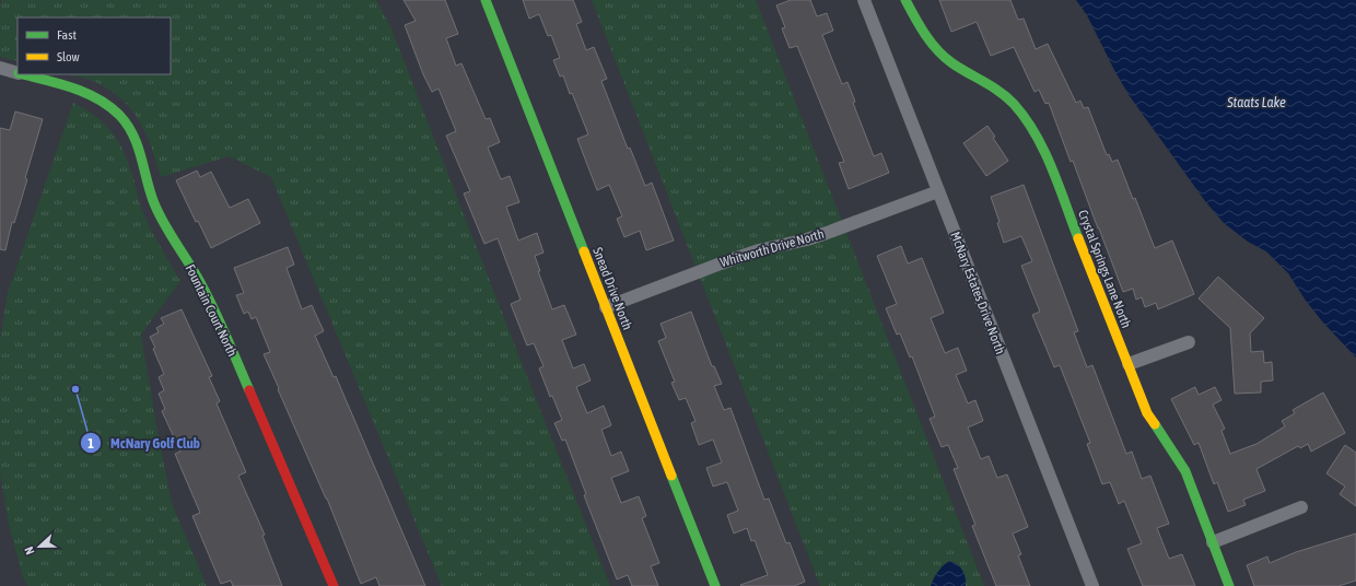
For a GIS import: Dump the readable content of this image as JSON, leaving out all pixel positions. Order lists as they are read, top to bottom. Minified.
{"streets":{"street":["Whitworth Drive North","Crystal Springs Lane North","Snead Drive North","McNary Estates Drive North","Fountain Court North"]},"crossings":[["Whitworth Drive North","Snead Drive North"],["Whitworth Drive North","McNary Estates Drive North"]],"water":["Staats Lake"],"places":["McNary Golf Club"],"legend":["Fast","Slow"],"north":"left"}
